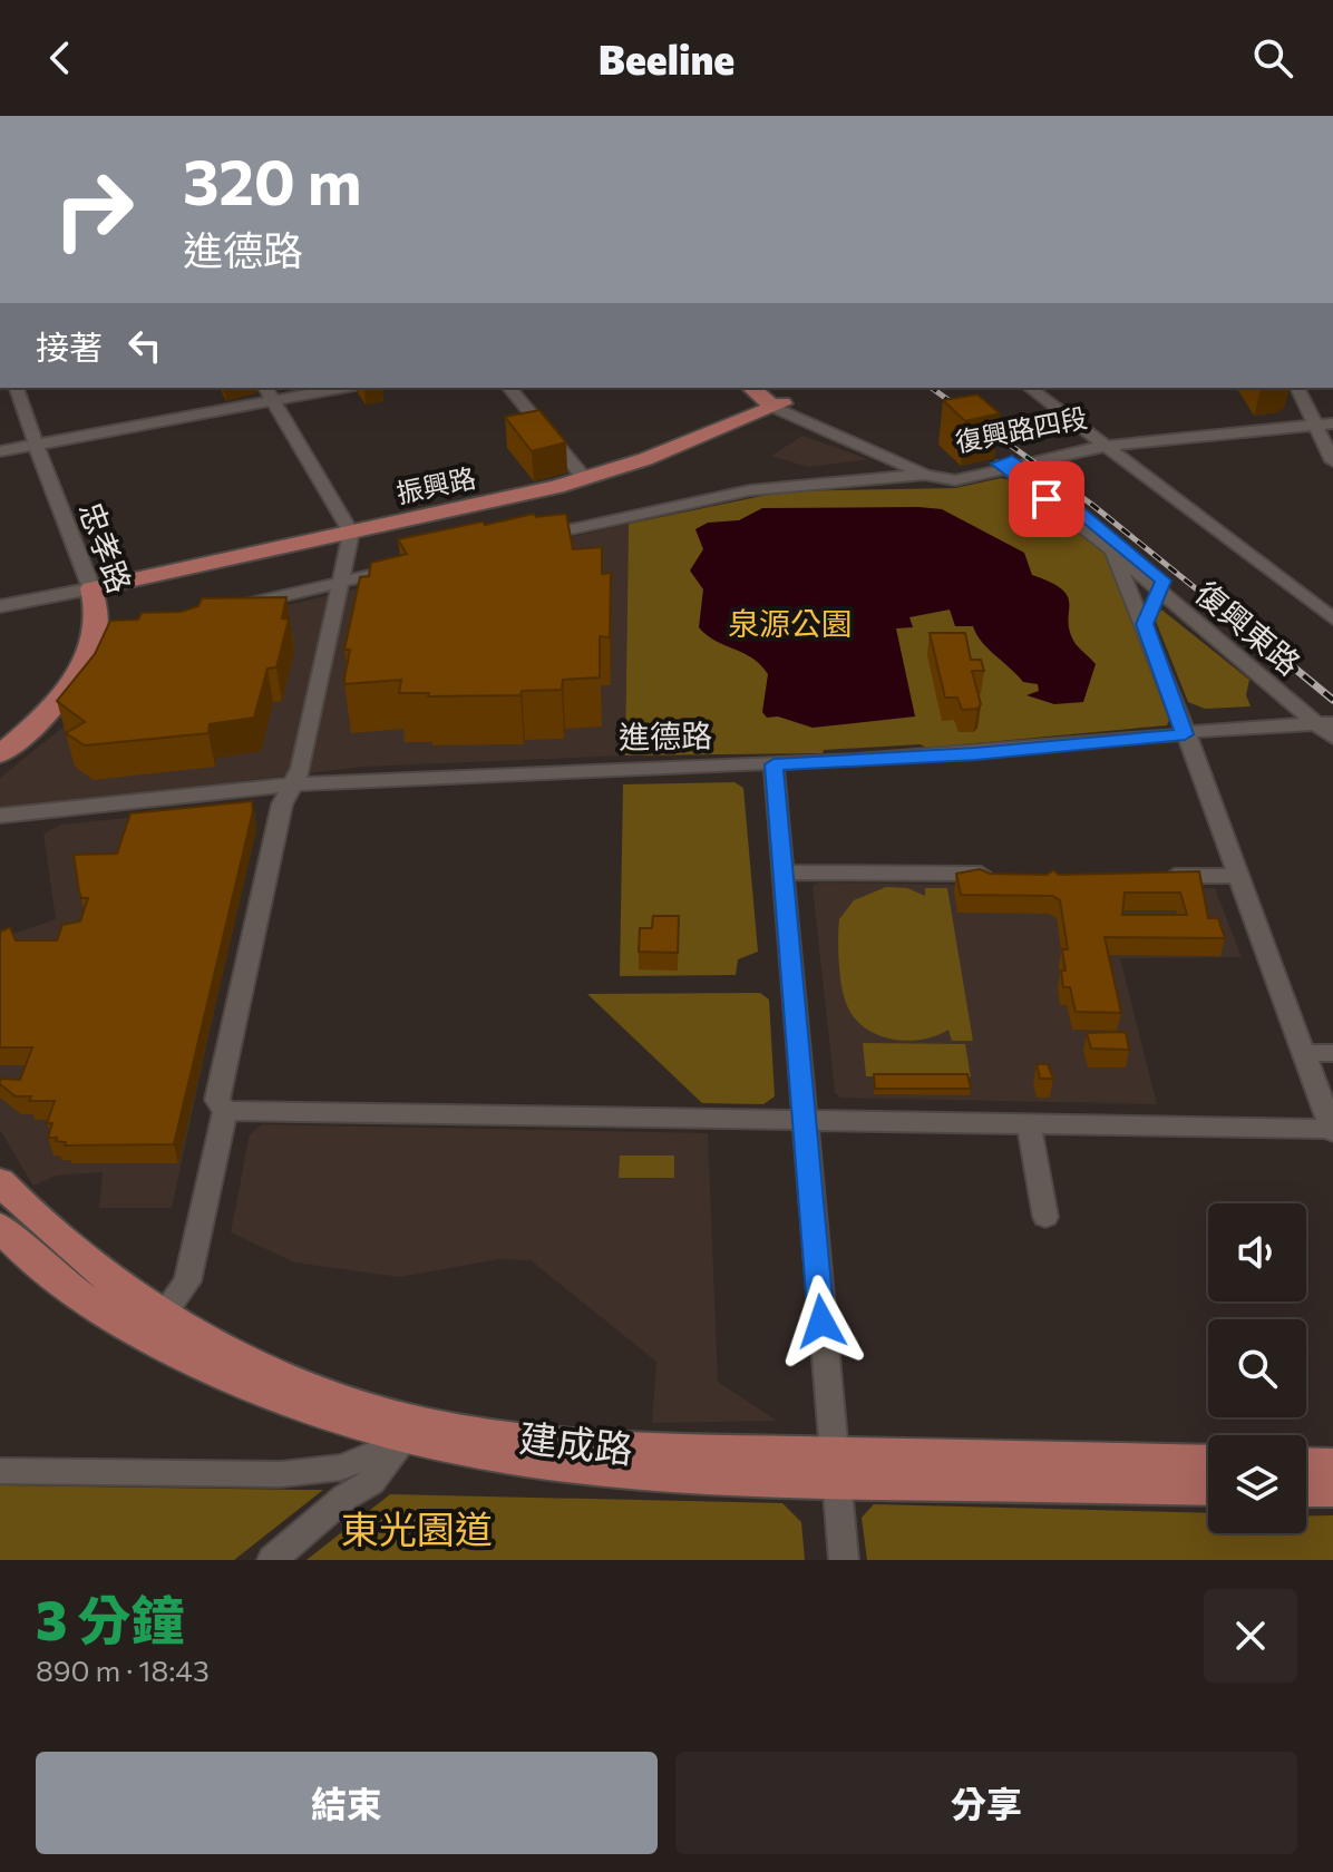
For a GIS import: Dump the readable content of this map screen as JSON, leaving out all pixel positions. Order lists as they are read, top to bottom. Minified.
{"streets":{"main road":["復興路四段","振興路","忠孝路","建成路"],"street":["復興東路","進德路"]},"crossings":[["復興路四段","振興路"],["復興路四段","復興東路"],["振興路","忠孝路"],["復興東路","進德路"]],"parks":["泉源公園","東光園道"],"page":{"header":"Beeline","turn":["320 m","進德路"],"then":"接著","heading":["3 分鐘","890 m · 18:43"],"buttons":["結束","分享"]}}
